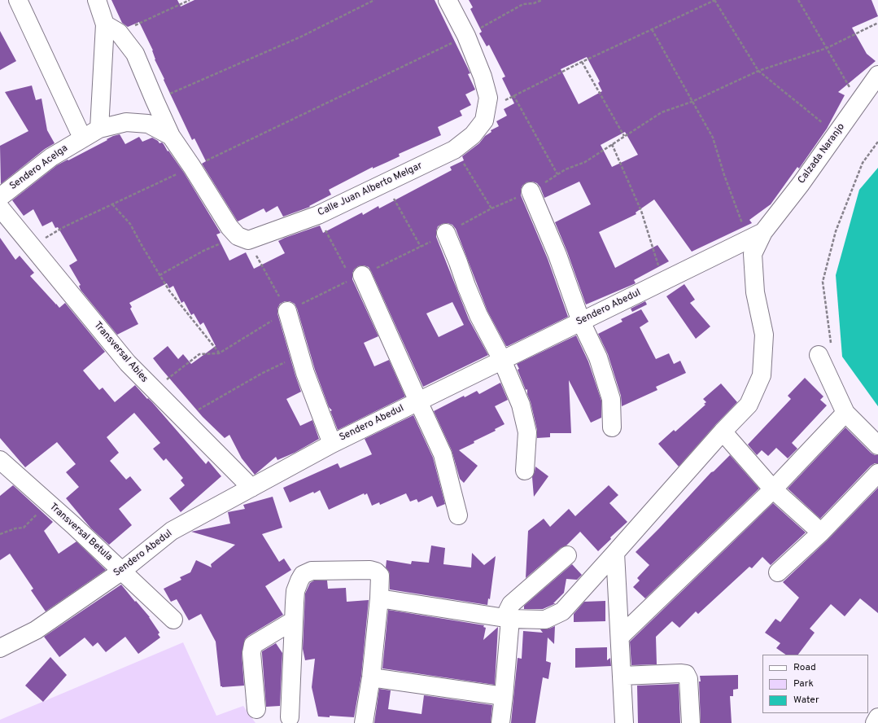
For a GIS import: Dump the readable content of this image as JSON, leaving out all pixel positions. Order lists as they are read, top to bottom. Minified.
{"streets":{"street":["Calzada Naranjo","Sendero Acelga","Calle Juan Alberto Melgar","Sendero Abedul","Transversal Abies","Transversal Betula"]},"crossings":[["Calzada Naranjo","Sendero Abedul"],["Sendero Abedul","Transversal Abies"],["Sendero Abedul","Transversal Betula"]],"legend":["Road","Park","Water"]}
